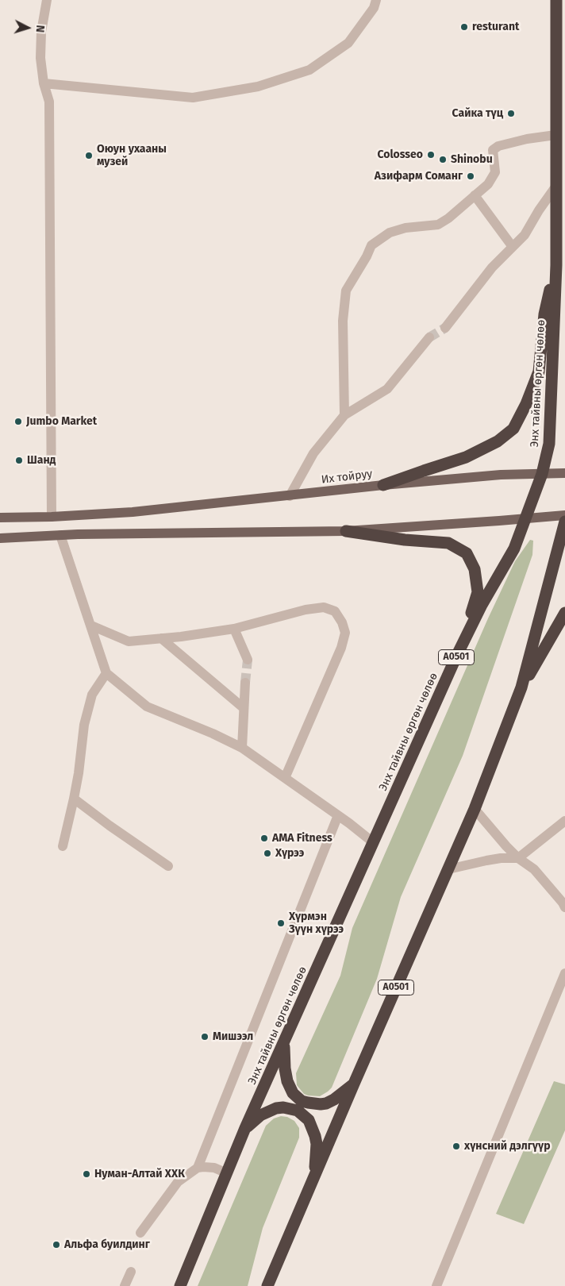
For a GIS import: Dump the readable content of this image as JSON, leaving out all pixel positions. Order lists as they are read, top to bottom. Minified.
{"streets":{"highway":["Энх тайвны өргөн чөлөө","A0501"],"main road":["Их тойруу"]},"crossings":[["Энх тайвны өргөн чөлөө","Их тойруу"]],"places":["resturant","Сайка түц","Colosseo","Оюун ухааны музей","Shinobu","Азифарм Соманг","Jumbo Market","Шанд","AMA Fitness","Хүрээ","Хүрмэн Зүүн хүрээ","Мишээл","хүнсний дэлгүүр","Нуман-Алтай ХХК","Альфа буилдинг"],"north":"right"}
